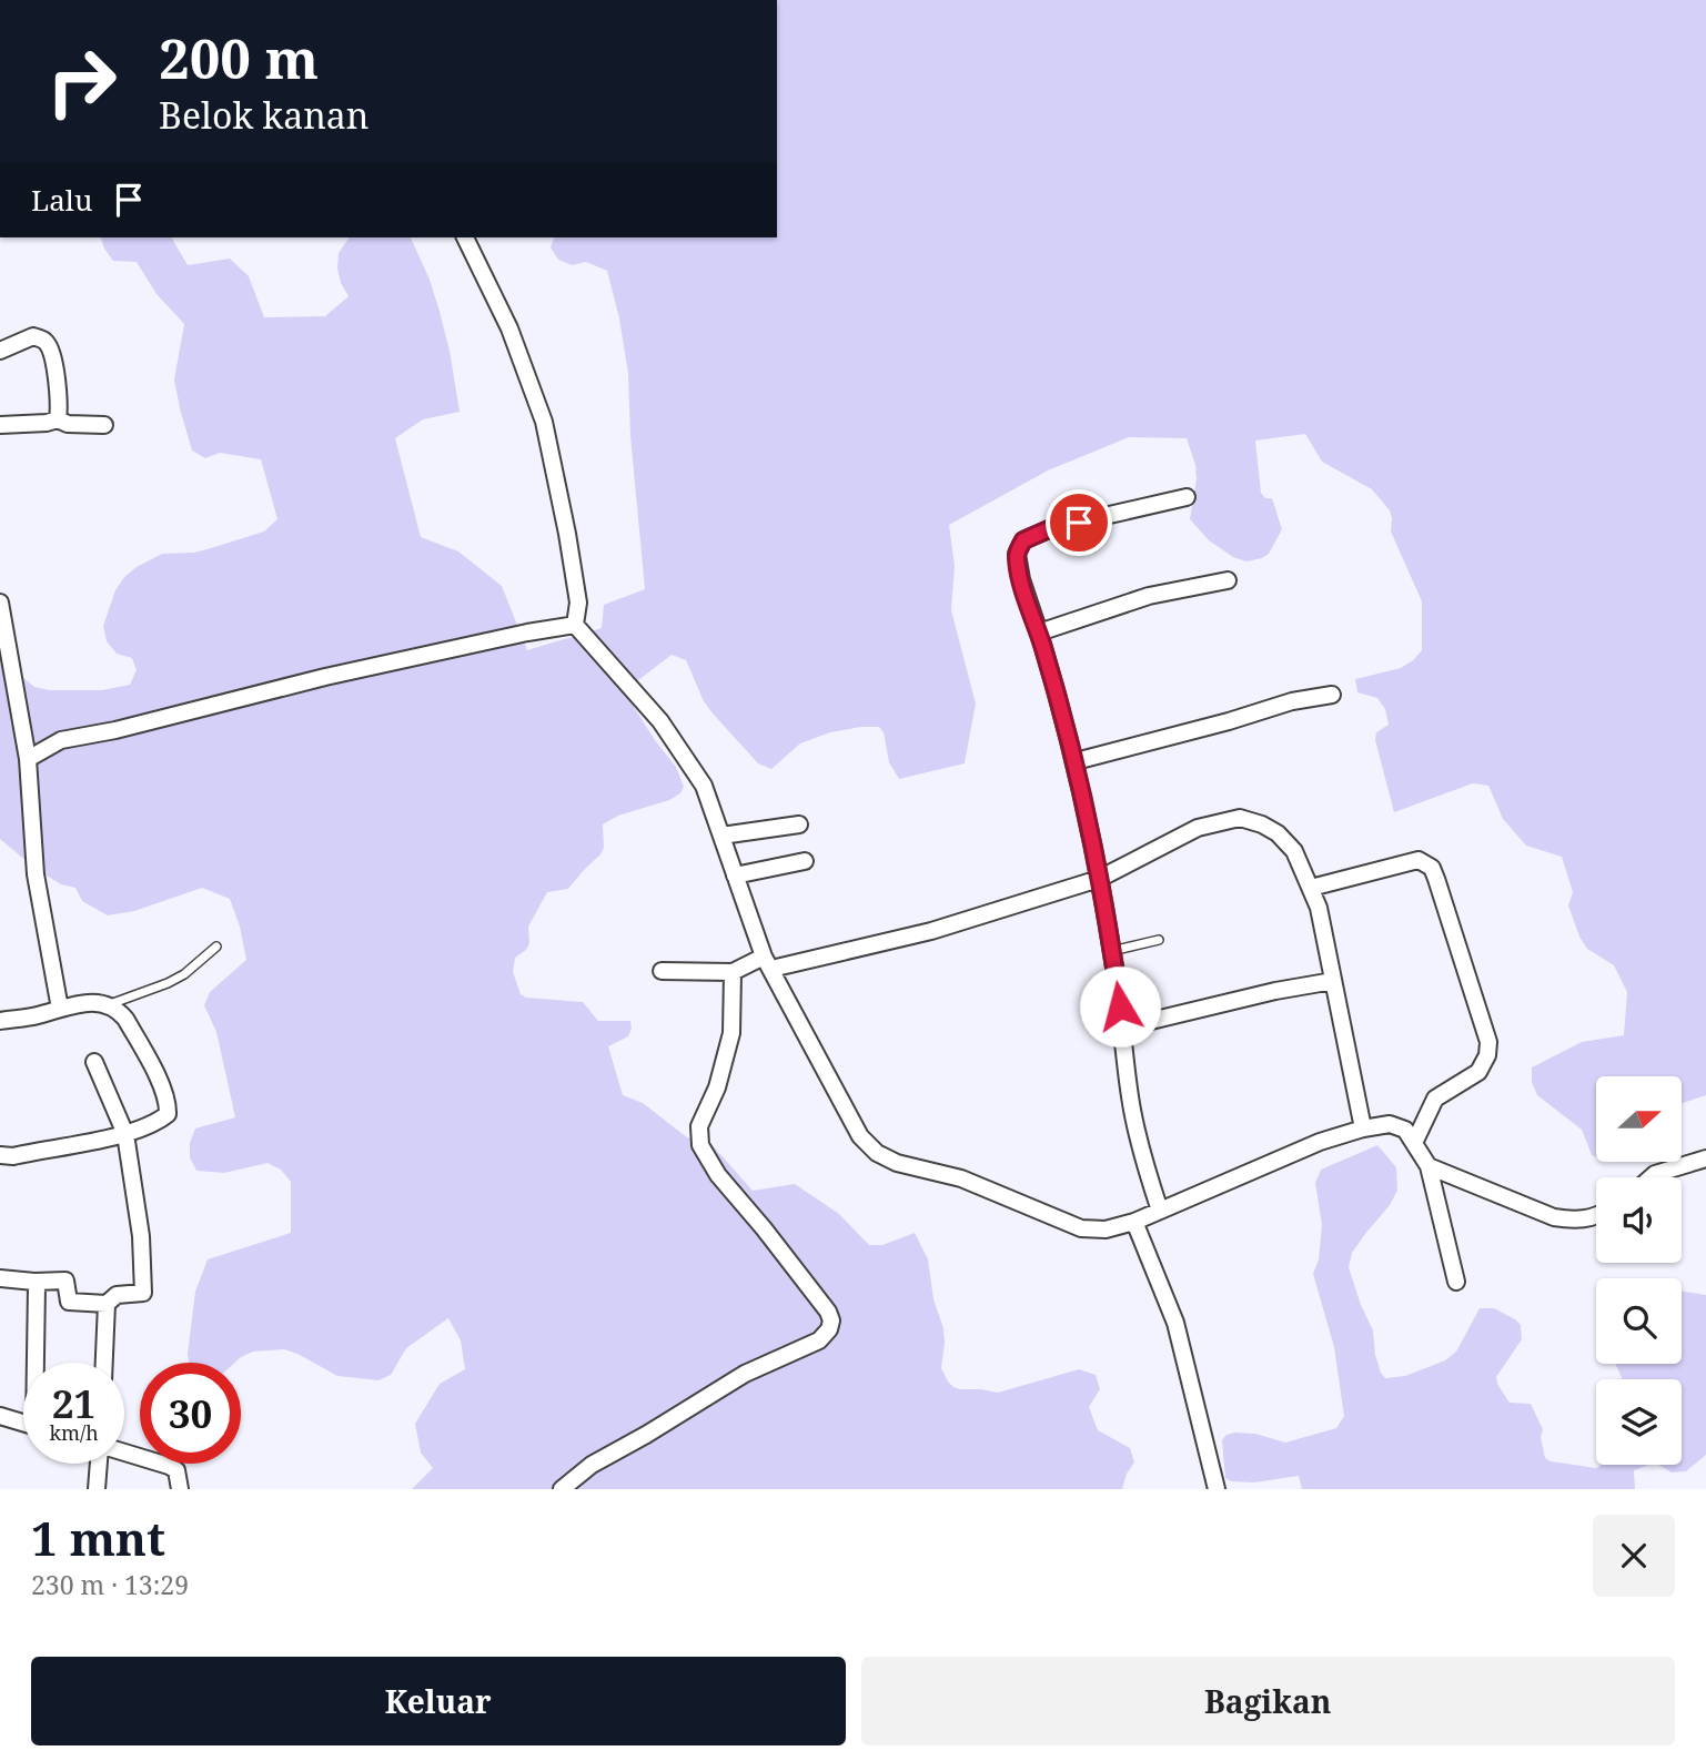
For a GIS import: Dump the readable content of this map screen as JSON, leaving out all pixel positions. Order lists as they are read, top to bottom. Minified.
{"north":"right","page":{"turn":["200 m","Belok kanan"],"then":"Lalu","speed":"21 km/h","limit":"30","heading":["1 mnt","230 m · 13:29"],"buttons":["Keluar","Bagikan"]}}
